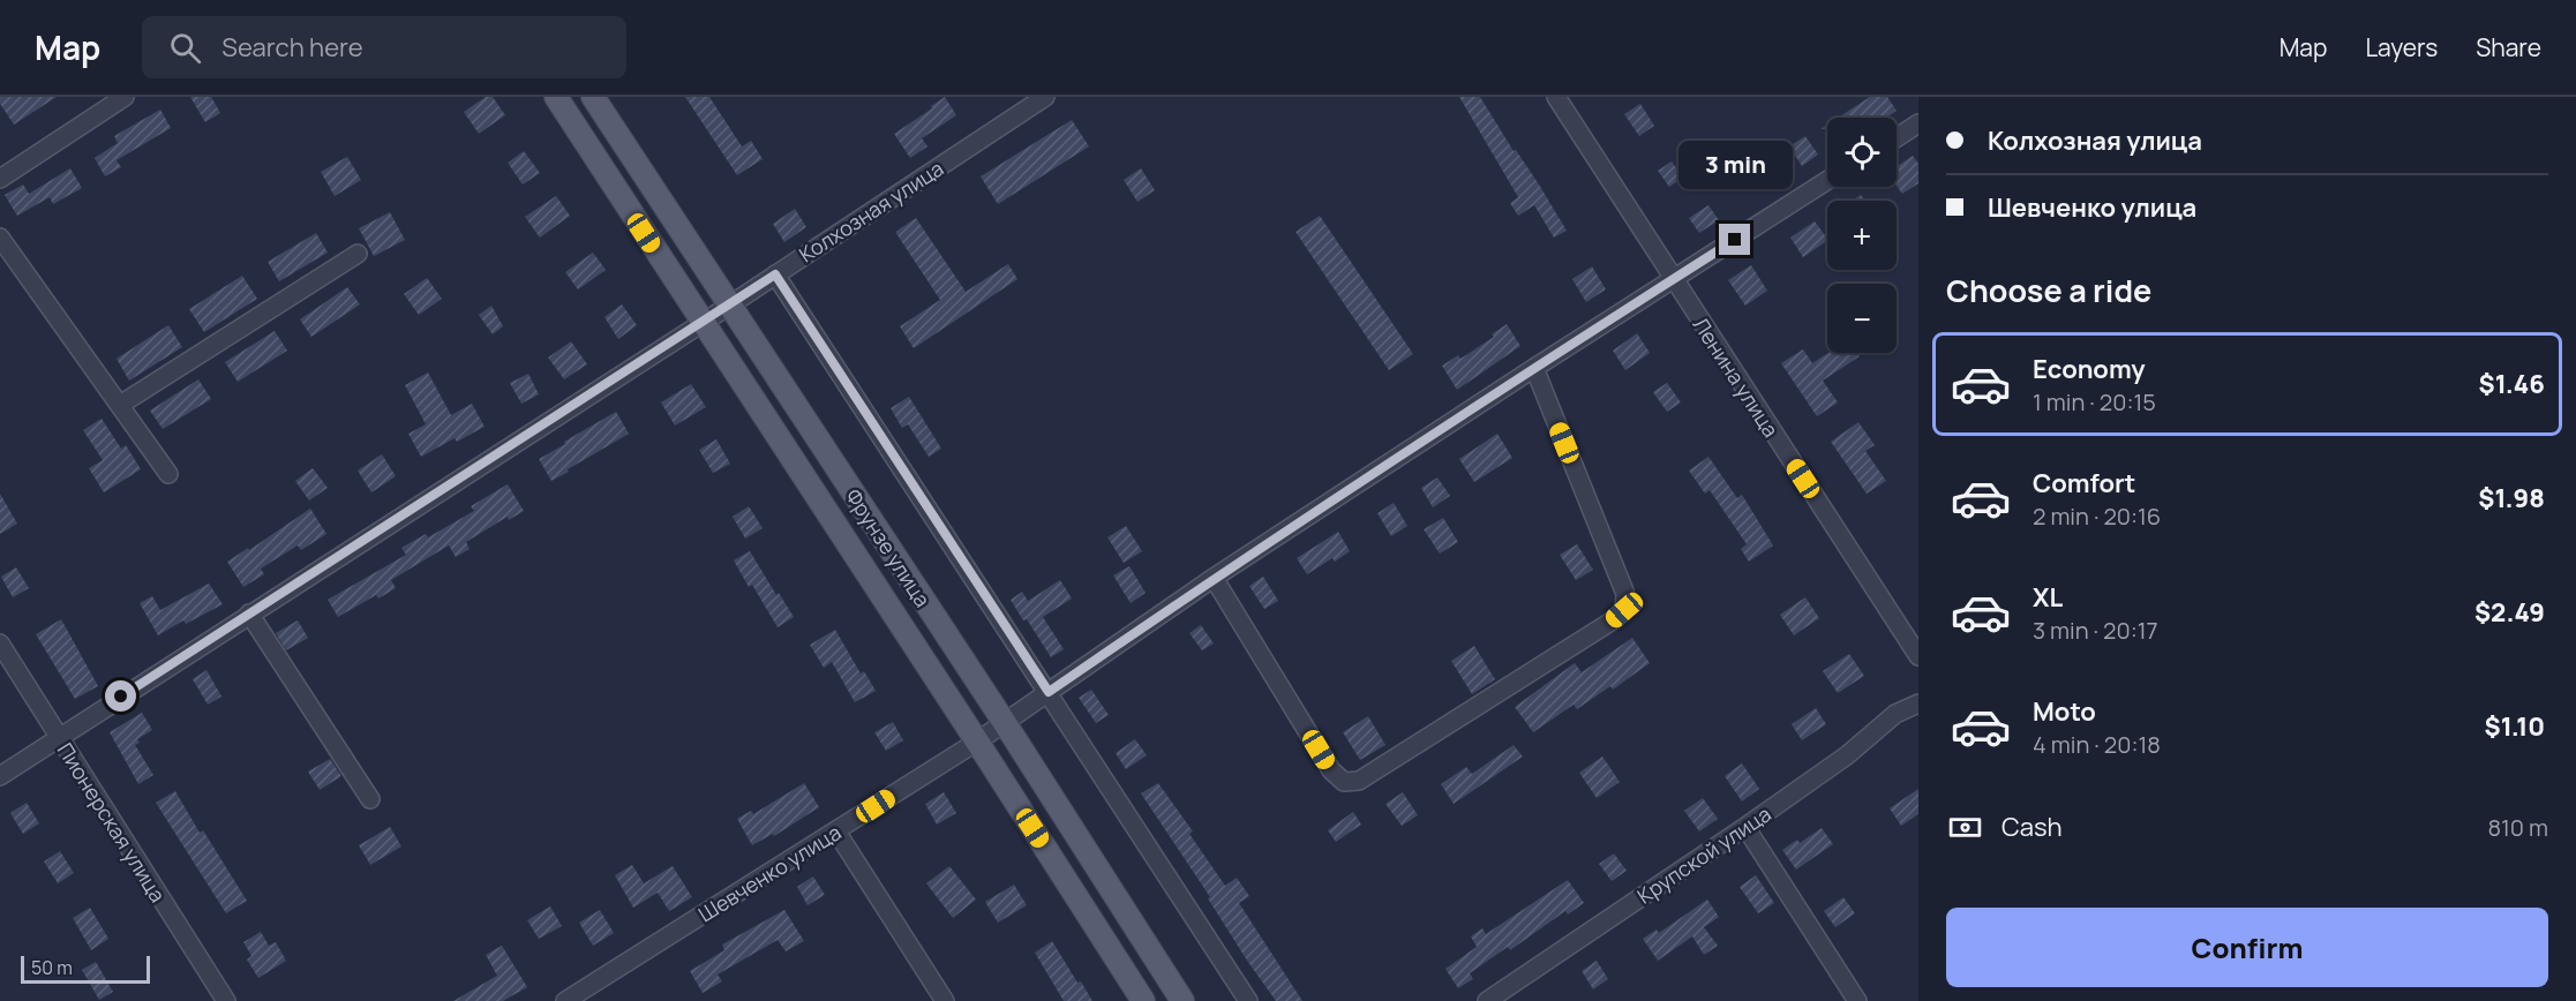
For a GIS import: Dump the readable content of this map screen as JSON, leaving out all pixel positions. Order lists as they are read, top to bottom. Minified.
{"streets":{"main road":["Фрунзе улица"],"street":["Колхозная улица","Ленина улица","Пионерская улица","Крупской улица","Шевченко улица"]},"crossings":[["Колхозная улица","Фрунзе улица"],["Колхозная улица","Пионерская улица"],["Ленина улица","Шевченко улица"],["Фрунзе улица","Шевченко улица"]],"scale_bar":"50 m","page":{"header":"Map","search":"Search here","nav":["Map","Layers","Share"],"banner":["Колхозная улица","Шевченко улица"],"map_buttons":["+","−"],"bubble":"3 min","heading":"Choose a ride","list":[{"name":"Economy","note":"1 min · 20:15","value":"$1.46"},{"name":"Comfort","note":"2 min · 20:16","value":"$1.98"},{"name":"XL","note":"3 min · 20:17","value":"$2.49"},{"name":"Moto","note":"4 min · 20:18","value":"$1.10"}],"pay":["Cash","810 m"],"buttons":"Confirm","scale":"50 m"}}
